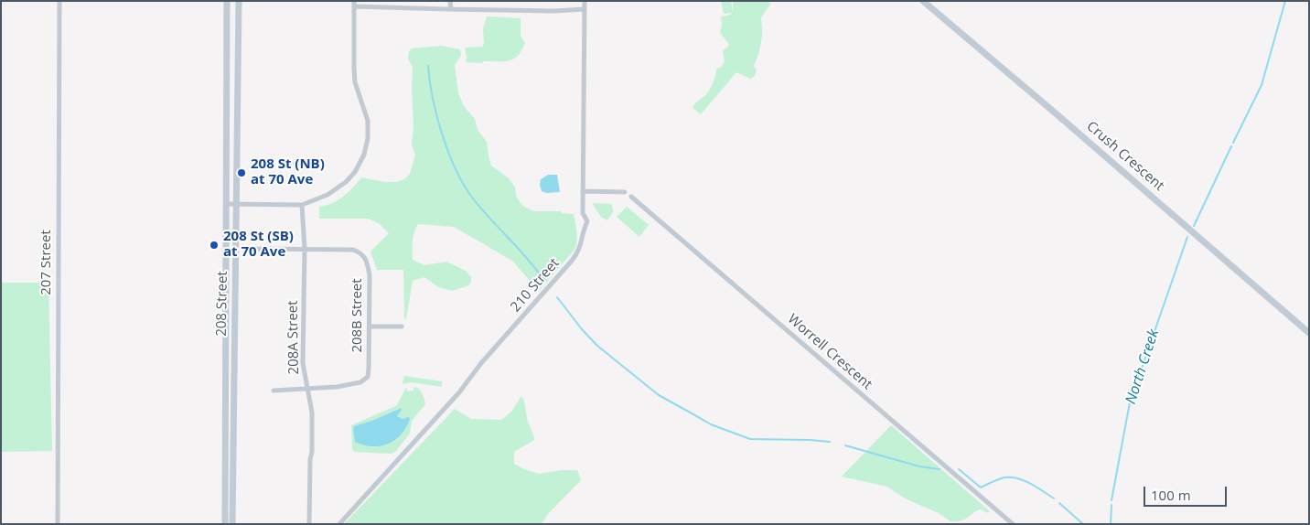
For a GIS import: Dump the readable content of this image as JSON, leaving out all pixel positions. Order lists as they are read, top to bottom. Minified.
{"streets":{"main road":["Crush Crescent","208 Street"],"street":["207 Street","210 Street","208B Street","208A Street","Worrell Crescent"]},"crossings":[["208B Street","208A Street"]],"water":["North Creek"],"places":["208 St (NB) at 70 Ave","208 St (SB) at 70 Ave"],"scale_bar":"100 m"}
